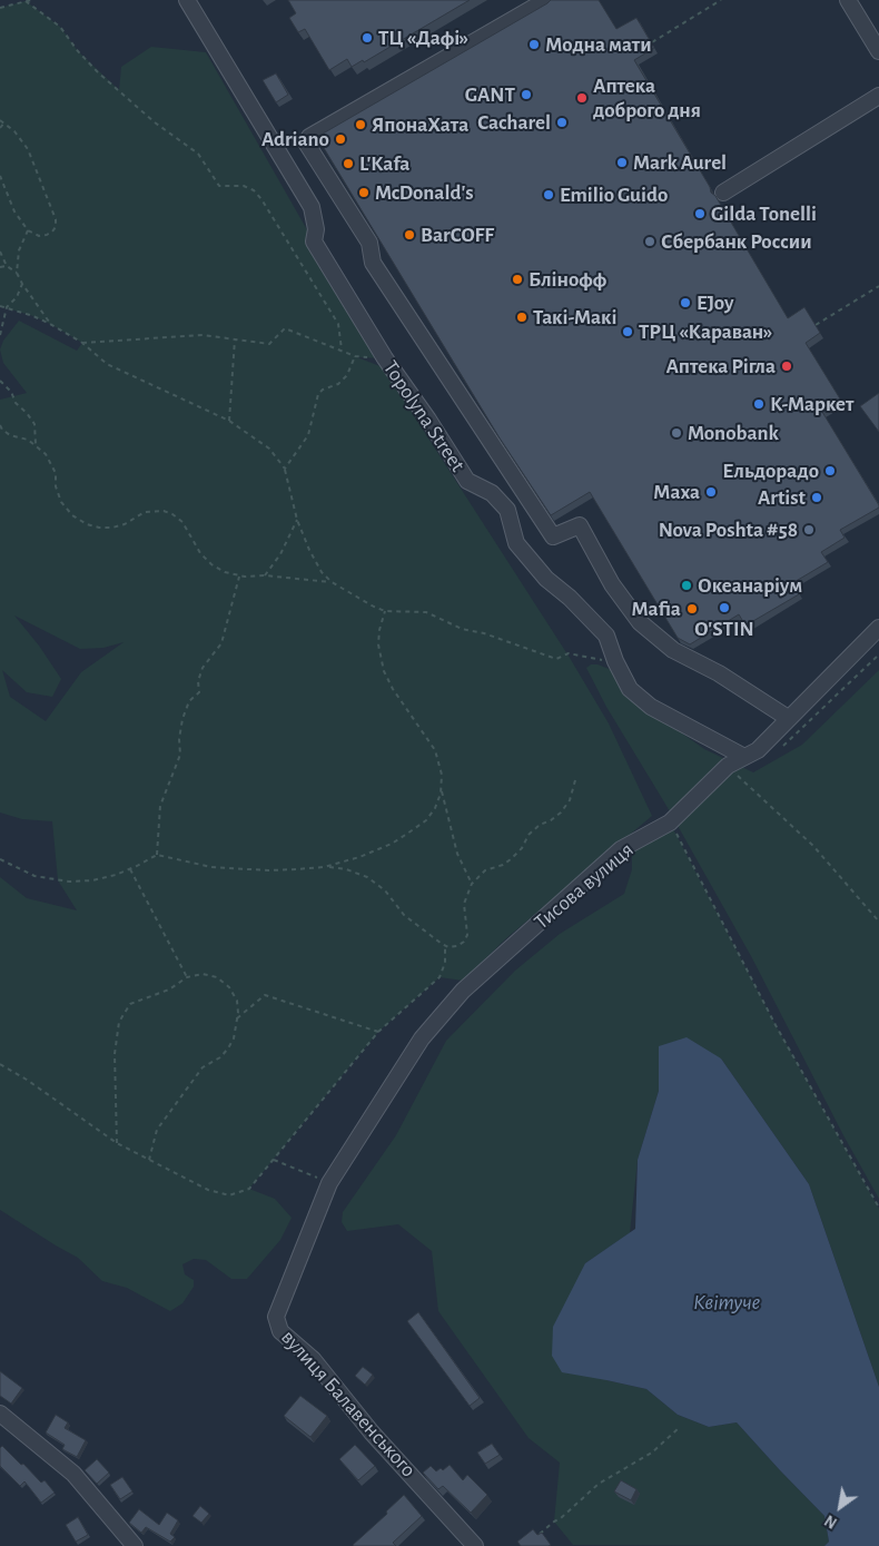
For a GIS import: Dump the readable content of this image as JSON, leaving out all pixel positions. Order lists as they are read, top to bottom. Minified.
{"streets":{"street":["Topolyna Street","Тисова вулиця","вулиця Балавенського"]},"crossings":[["Topolyna Street","Тисова вулиця"],["Тисова вулиця","вулиця Балавенського"]],"water":["Квітуче"],"places":["ТЦ «Дафі»","Модна мати","GANT","Аптека доброго дня","Cacharel","ЯпонаХата","Adriano","Mark Aurel","L'Kafa","McDonald's","Emilio Guido","Gilda Tonelli","BarCOFF","Сбербанк России","Блінофф","EJoy","Такі-Макі","ТРЦ «Караван»","Аптека Рігла","К-Маркет","Monobank","Ельдорадо","Маха","Artist","Nova Poshta #58","Океанаріум","O'STIN","Mafia"],"north":"bottom left"}
